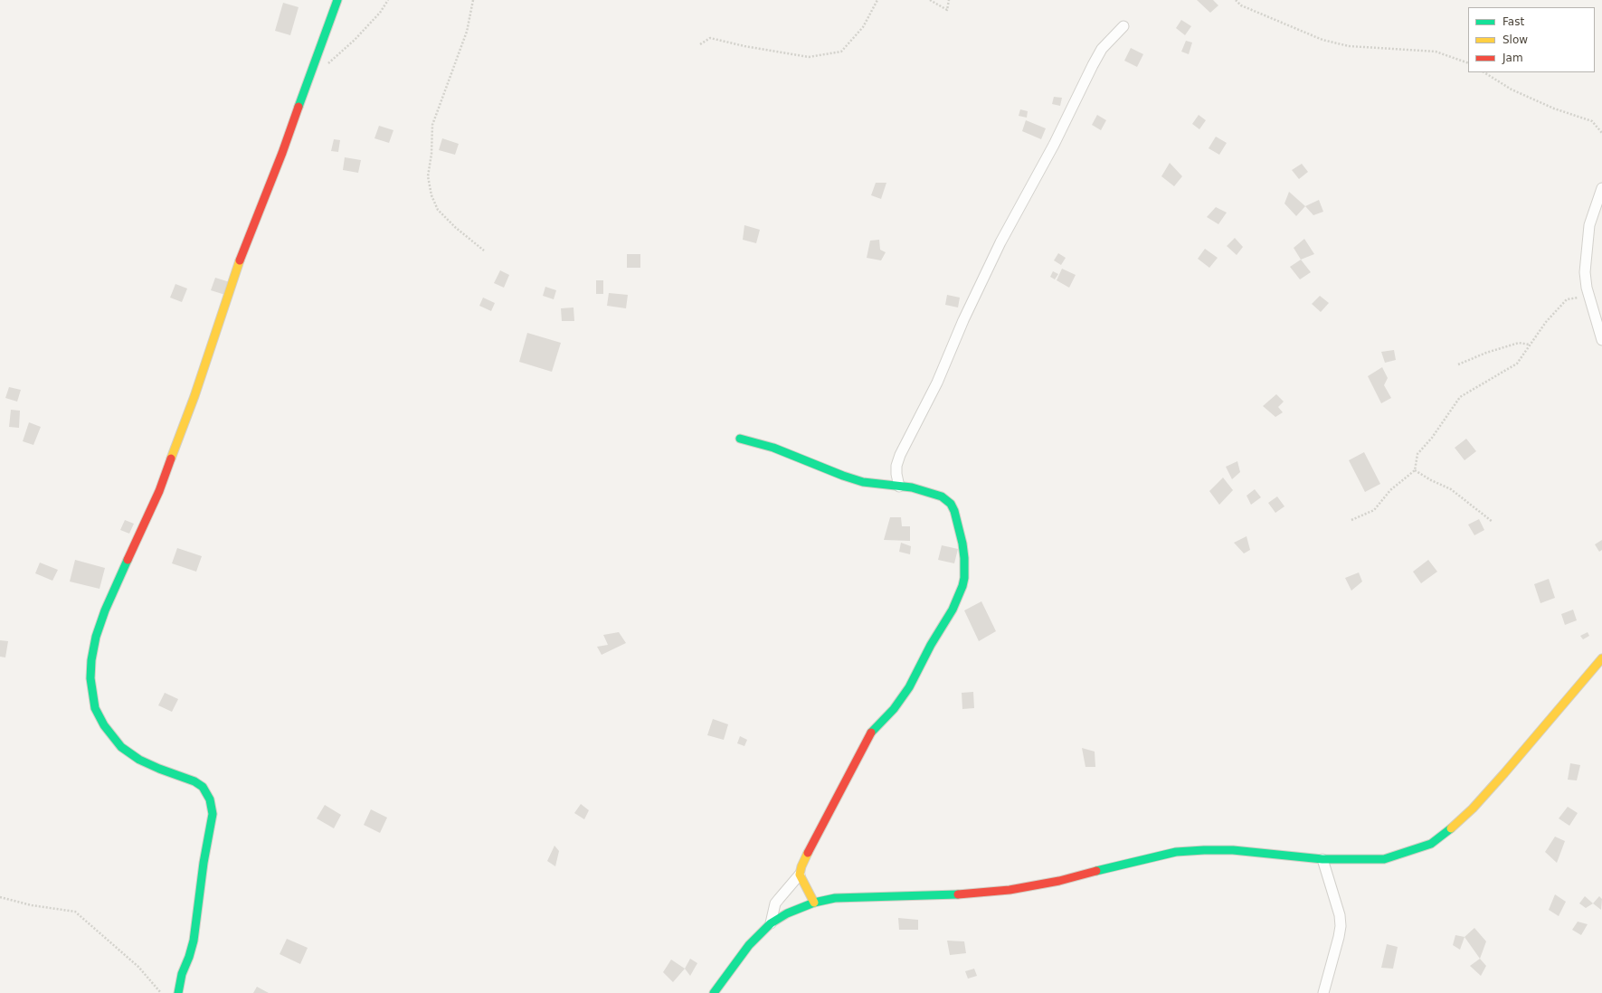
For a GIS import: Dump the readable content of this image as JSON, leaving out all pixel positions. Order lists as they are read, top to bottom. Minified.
{"legend":["Fast","Slow","Jam"]}
